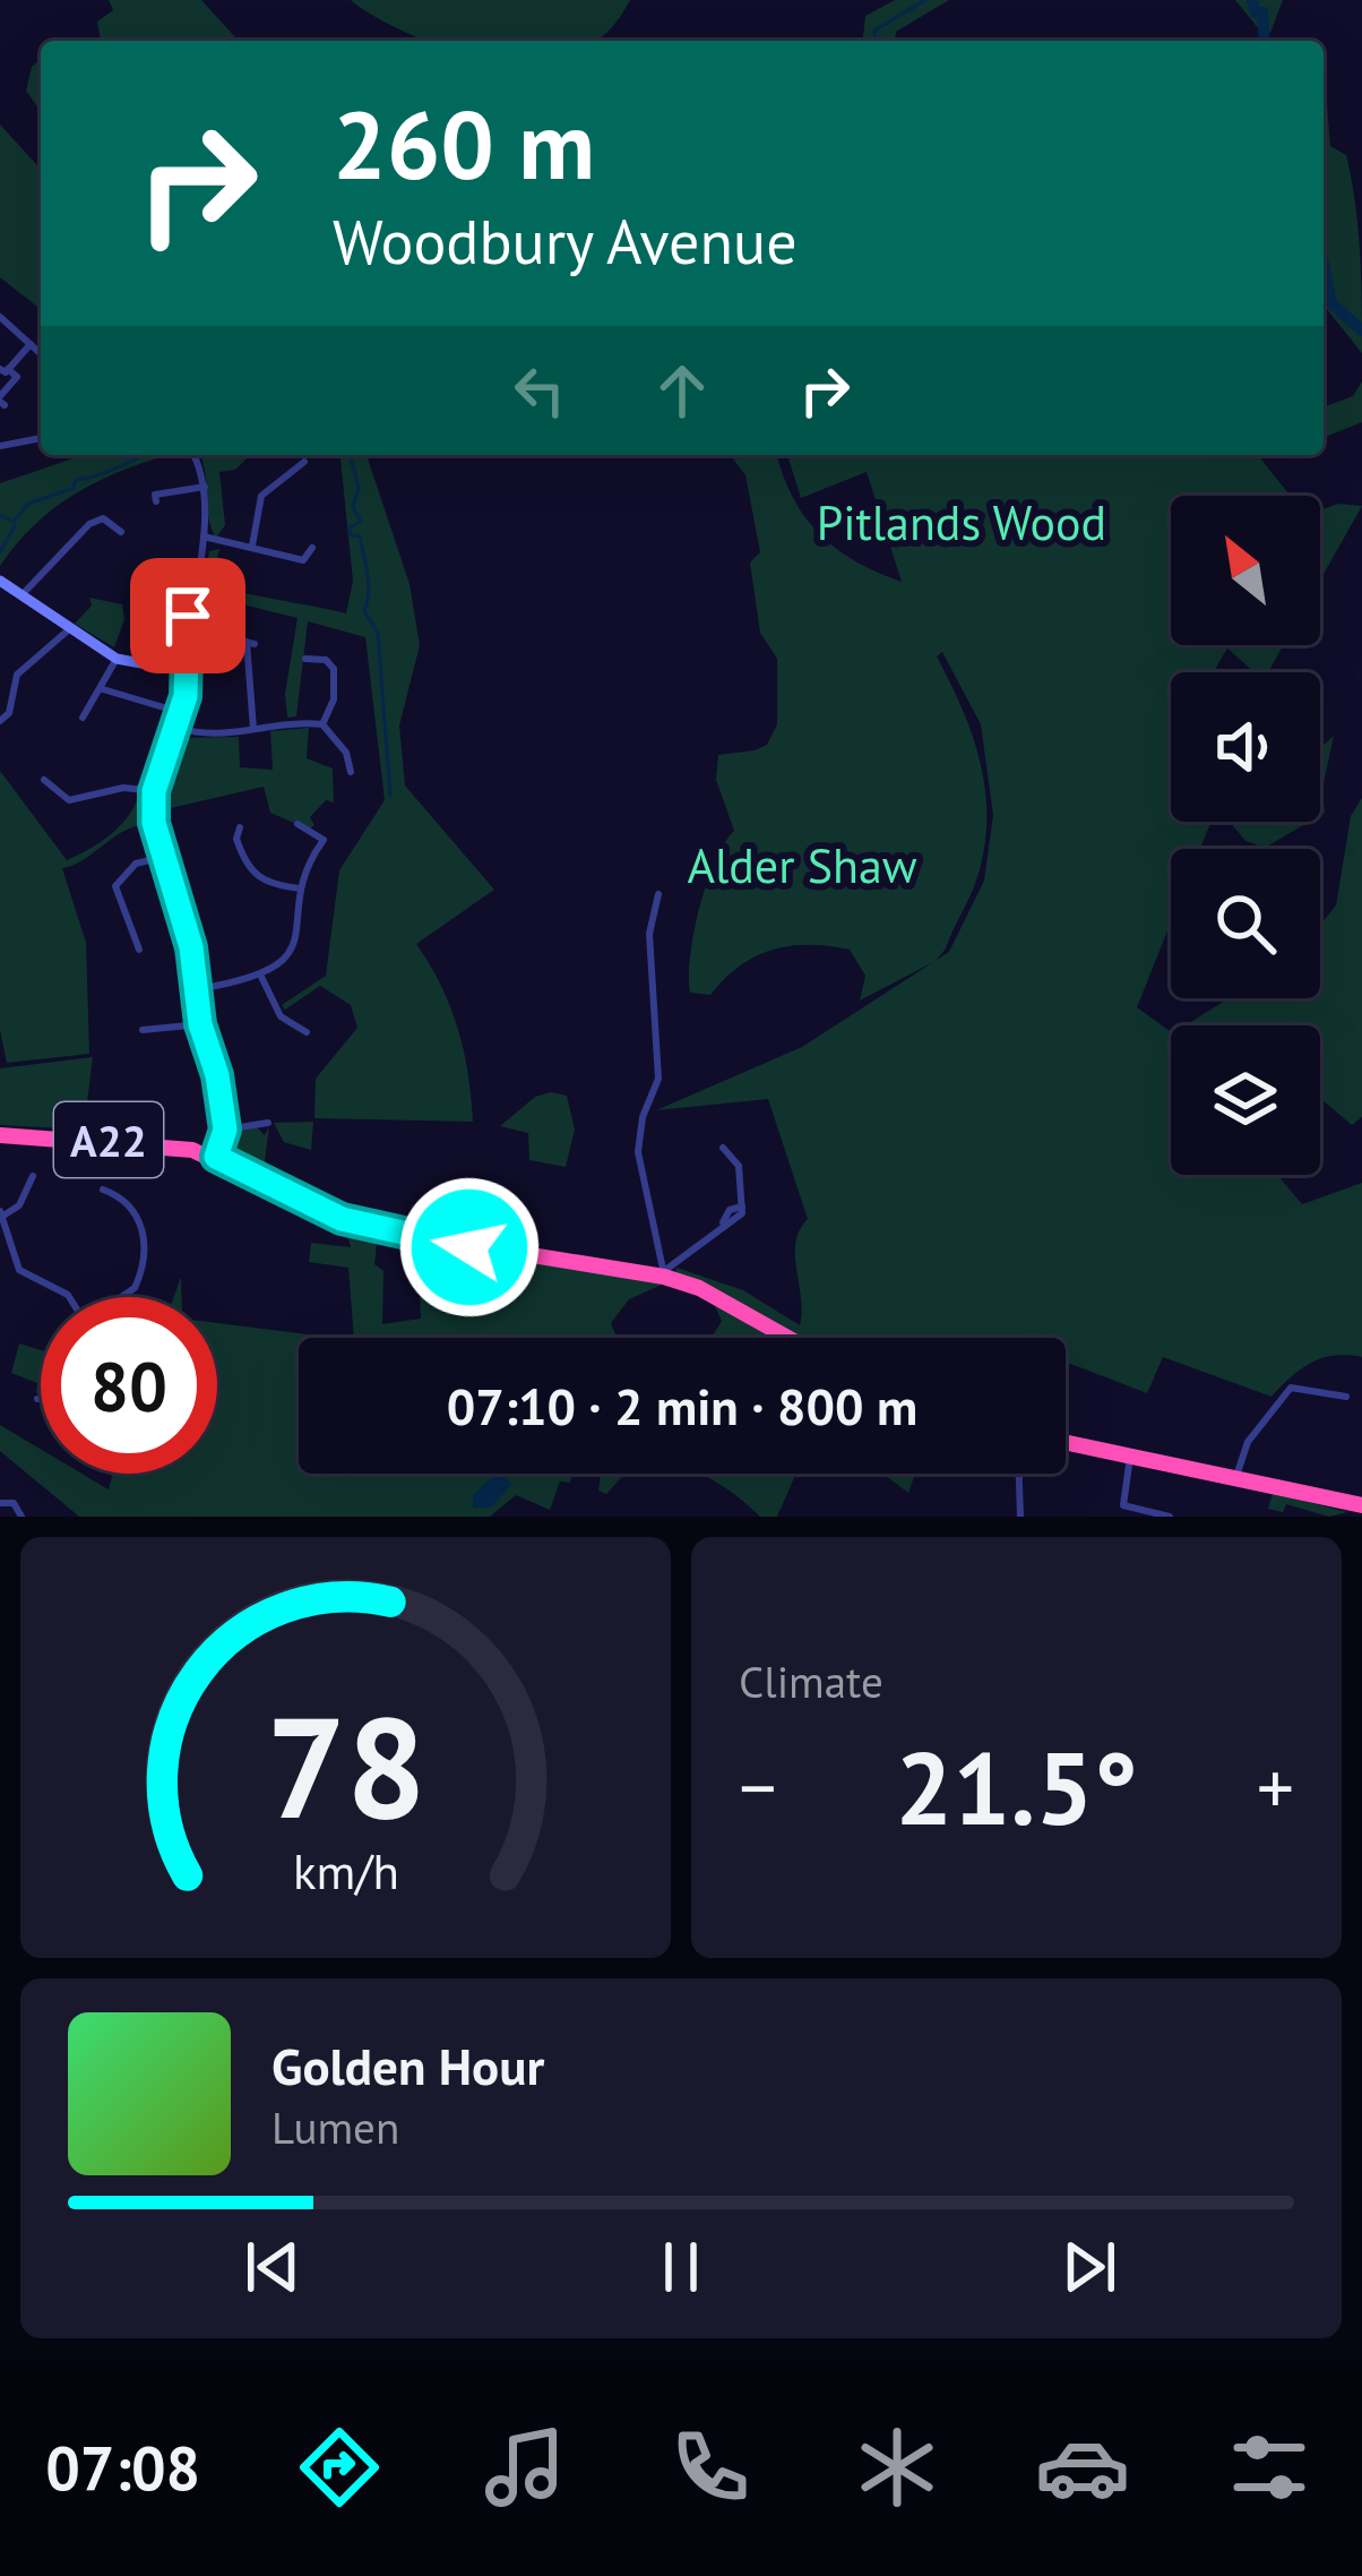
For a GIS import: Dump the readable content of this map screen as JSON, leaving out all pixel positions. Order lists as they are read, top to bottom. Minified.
{"streets":{"highway":["A22"]},"parks":["Pitlands Wood","Alder Shaw"],"north":"top left","page":{"turn":["260 m","Woodbury Avenue"],"limit":"80","trip":"07:10 · 2 min · 800 m","tile":"Climate","heat":["−","21.5°","+"],"song":["Golden Hour","Lumen"],"tabs":"07:08","gauge":["78","km/h"]}}
